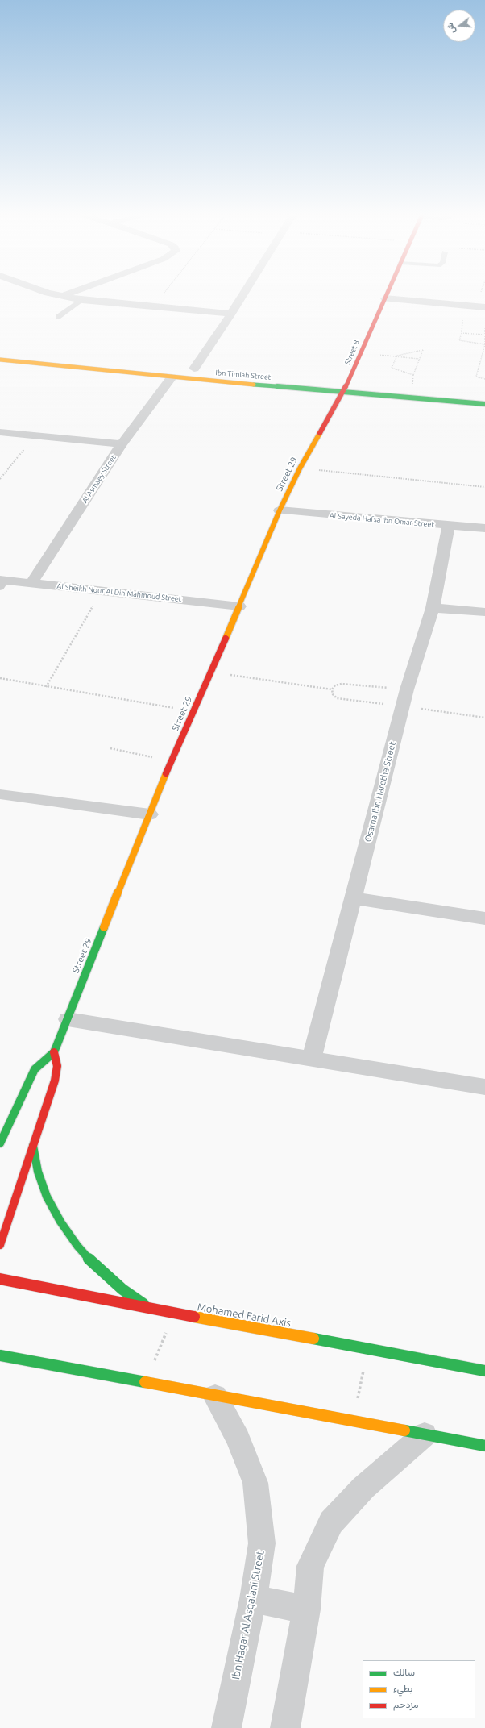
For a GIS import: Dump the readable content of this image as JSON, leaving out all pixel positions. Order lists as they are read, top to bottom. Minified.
{"streets":{"street":["Street 8","Ibn Timiah Street","Street 29","Al Asmaey Street","Al Sayeda Hafsa Ibn Omar Street","Al Sheikh Nour Al Din Mahmoud Street","Osama Ibn Haretha Street","Mohamed Farid Axis","Ibn Hagar Al Asqalani Street"]},"crossings":[["Street 8","Ibn Timiah Street"],["Street 8","Street 29"],["Ibn Timiah Street","Street 29"],["Ibn Timiah Street","Al Asmaey Street"],["Street 29","Al Sayeda Hafsa Ibn Omar Street"],["Street 29","Al Sheikh Nour Al Din Mahmoud Street"],["Al Asmaey Street","Al Sheikh Nour Al Din Mahmoud Street"],["Al Sayeda Hafsa Ibn Omar Street","Osama Ibn Haretha Street"]],"legend":["سالك","بطيء","مزدحم"],"north":"left"}
